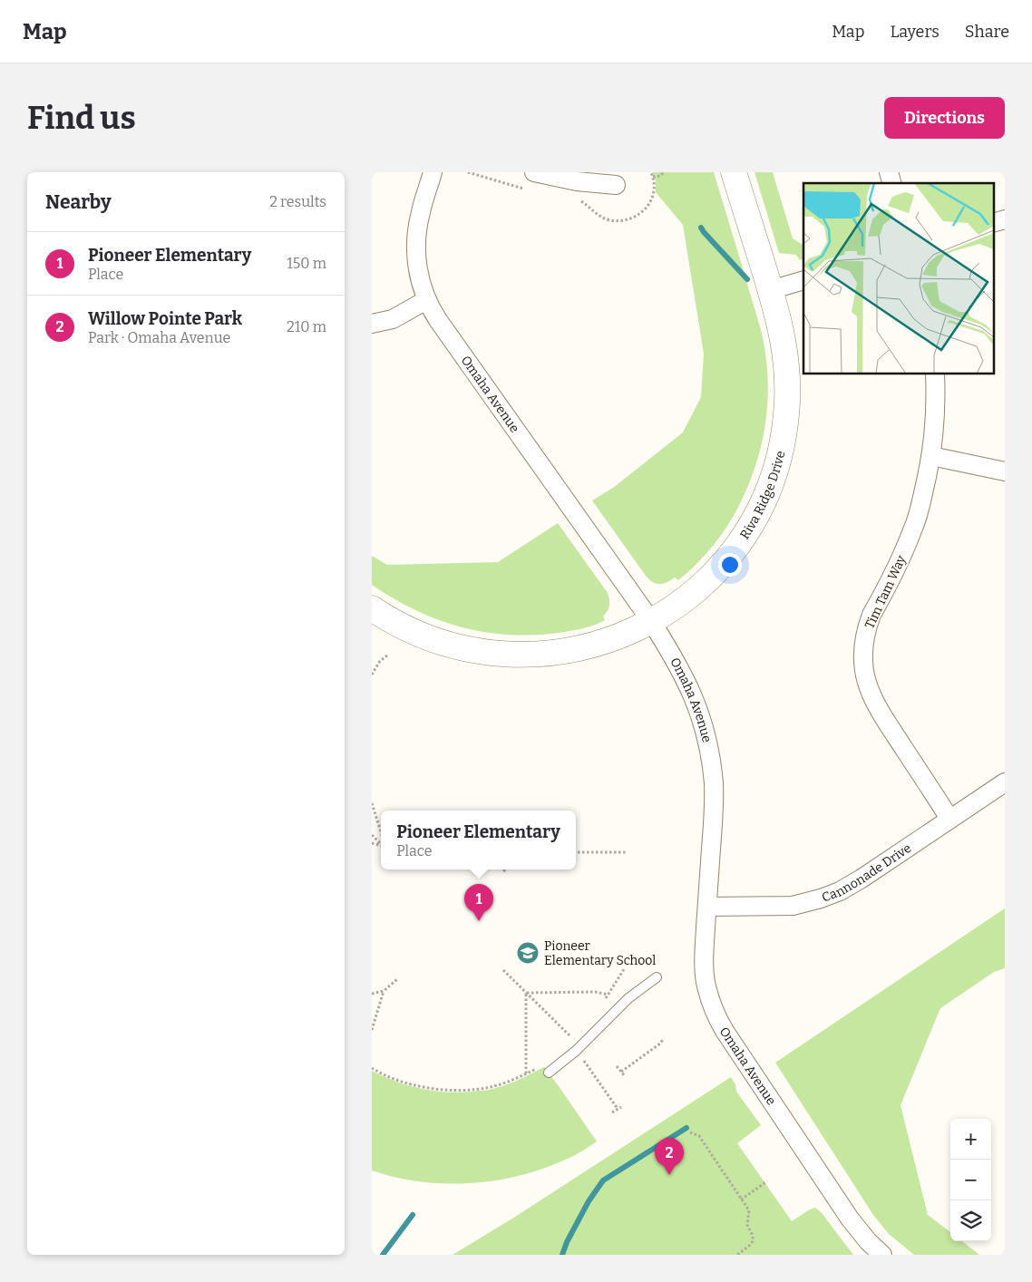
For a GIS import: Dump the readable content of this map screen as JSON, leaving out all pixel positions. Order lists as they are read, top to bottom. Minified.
{"streets":{"street":["Omaha Avenue","Riva Ridge Drive","Tim Tam Way","Cannonade Drive"]},"crossings":[["Omaha Avenue","Riva Ridge Drive"],["Omaha Avenue","Cannonade Drive"],["Tim Tam Way","Cannonade Drive"]],"places":{"school or university":["Pioneer Elementary School"]},"page":{"header":"Map","nav":["Map","Layers","Share"],"buttons":"Directions","title":"Find us","heading":["Nearby","2 results"],"list":[{"mark":"1","name":"Pioneer Elementary","note":"Place","value":"150 m"},{"mark":"2","name":"Willow Pointe Park","note":"Park · Omaha Avenue","value":"210 m"}],"popup":["Pioneer Elementary","Place"],"pins":["1","2"],"map_buttons":["+","−"]}}
